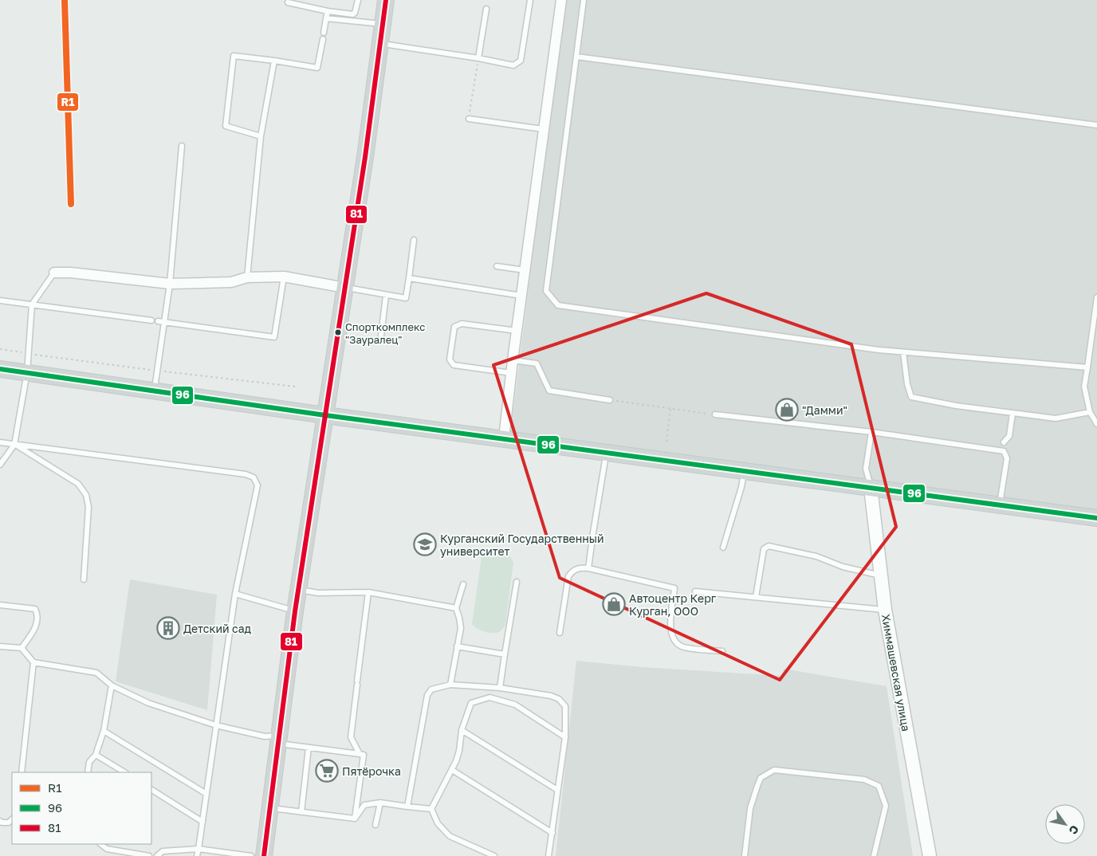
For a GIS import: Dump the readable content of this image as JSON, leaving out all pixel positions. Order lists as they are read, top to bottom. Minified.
{"streets":{"street":["Химмашевская улица"]},"places":{"other":["Спорткомплекс \"Зауралец\""],"shop":["\"Дамми\"","Автоцентр Керг Курган, ООО"],"school or university":["Курганский Государственный университет"],"building":["Детский сад"],"supermarket":["Пятёрочка"]},"lines":["transit line R1","transit line 81","transit line 96"],"legend":["R1","96","81"],"north":"bottom right"}
